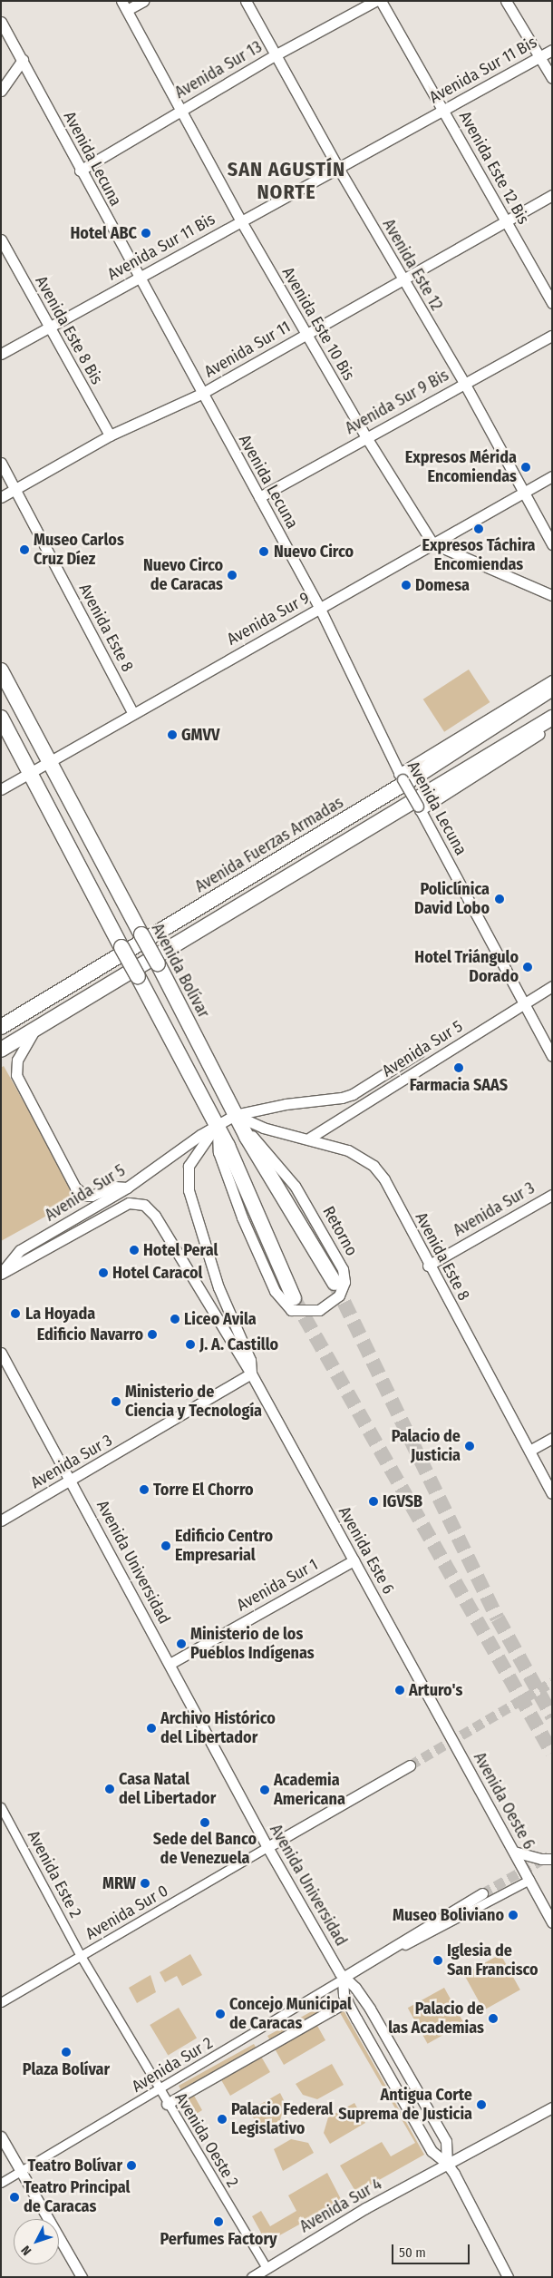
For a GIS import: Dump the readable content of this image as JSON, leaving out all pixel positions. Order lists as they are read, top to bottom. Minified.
{"streets":{"main road":["Avenida Fuerzas Armadas","Avenida Bolívar"],"street":["Avenida Sur 13","Avenida Sur 11 Bis","Avenida Lecuna","Avenida Este 12 Bis","Avenida Este 12","Avenida Este 10 Bis","Avenida Este 8 Bis","Avenida Sur 11","Avenida Sur 9 Bis","Avenida Sur 9","Avenida Este 8","Avenida Sur 5","Avenida Sur 3","Retorno","Avenida Este 6","Avenida Universidad","Avenida Sur 1","Avenida Oeste 6","Avenida Este 2","Avenida Sur 0","Avenida Sur 2","Avenida Oeste 2","Avenida Sur 4"]},"crossings":[["Avenida Sur 13","Avenida Lecuna"],["Avenida Sur 13","Avenida Este 12"],["Avenida Sur 13","Avenida Este 10 Bis"],["Avenida Sur 11 Bis","Avenida Lecuna"],["Avenida Sur 11 Bis","Avenida Este 12 Bis"],["Avenida Sur 11 Bis","Avenida Este 12"],["Avenida Sur 11 Bis","Avenida Este 10 Bis"],["Avenida Sur 11 Bis","Avenida Este 8 Bis"],["Avenida Lecuna","Avenida Sur 11"],["Avenida Lecuna","Avenida Sur 9 Bis"],["Avenida Lecuna","Avenida Sur 9"],["Avenida Lecuna","Avenida Sur 5"],["Avenida Este 12 Bis","Avenida Sur 11"],["Avenida Este 12","Avenida Sur 11"],["Avenida Este 12","Avenida Sur 9 Bis"],["Avenida Este 12","Avenida Sur 9"],["Avenida Este 10 Bis","Avenida Sur 11"],["Avenida Este 10 Bis","Avenida Sur 9 Bis"],["Avenida Este 10 Bis","Avenida Sur 9"],["Avenida Este 8 Bis","Avenida Sur 11"],["Avenida Sur 11","Avenida Este 8"],["Avenida Sur 9","Avenida Este 8"],["Avenida Sur 9","Avenida Bolívar"],["Avenida Este 8","Avenida Bolívar"],["Avenida Este 8","Avenida Sur 5"],["Avenida Este 8","Avenida Sur 3"],["Avenida Este 8","Retorno"],["Avenida Bolívar","Avenida Sur 5"],["Avenida Bolívar","Retorno"],["Avenida Sur 5","Retorno"],["Avenida Sur 5","Avenida Este 6"],["Avenida Sur 3","Avenida Este 6"],["Avenida Sur 3","Avenida Universidad"],["Retorno","Avenida Este 6"],["Avenida Este 6","Avenida Sur 1"],["Avenida Este 6","Avenida Oeste 6"],["Avenida Universidad","Avenida Sur 1"],["Avenida Universidad","Avenida Sur 0"],["Avenida Universidad","Avenida Sur 2"],["Avenida Universidad","Avenida Sur 4"],["Avenida Oeste 6","Avenida Sur 2"],["Avenida Este 2","Avenida Sur 0"],["Avenida Este 2","Avenida Oeste 2"],["Avenida Sur 0","Avenida Oeste 2"],["Avenida Sur 2","Avenida Oeste 2"],["Avenida Oeste 2","Avenida Sur 4"]],"districts":["SAN AGUSTÍN NORTE"],"places":["Hotel ABC","Expresos Mérida Encomiendas","Expresos Táchira Encomiendas","Museo Carlos Cruz Díez","Nuevo Circo","Nuevo Circo de Caracas","Domesa","GMVV","Policlínica David Lobo","Hotel Triángulo Dorado","Farmacia SAAS","Hotel Peral","Hotel Caracol","La Hoyada","Liceo Avila","Edificio Navarro","J. A. Castillo","Ministerio de Ciencia y Tecnología","Palacio de Justicia","Torre El Chorro","IGVSB","Edificio Centro Empresarial","Ministerio de los Pueblos Indígenas","Arturo's","Archivo Histórico del Libertador","Casa Natal del Libertador","Academia Americana","Sede del Banco de Venezuela","MRW","Museo Boliviano","Iglesia de San Francisco","Concejo Municipal de Caracas","Palacio de las Academias","Plaza Bolívar","Antigua Corte Suprema de Justicia","Palacio Federal Legislativo","Teatro Bolívar","Teatro Principal de Caracas","Perfumes Factory"],"scale_bar":"50 m","north":"bottom left"}
